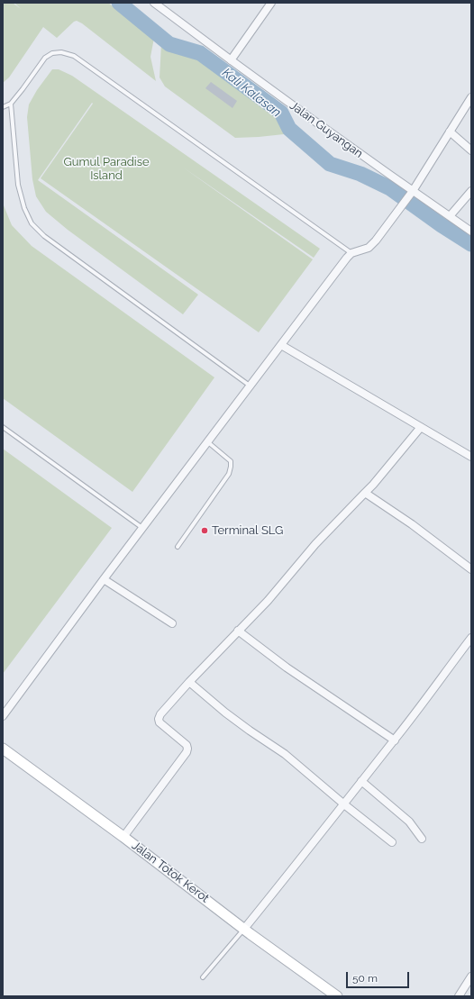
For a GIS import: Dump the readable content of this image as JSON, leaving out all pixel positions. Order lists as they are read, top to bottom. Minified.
{"streets":{"main road":["Jalan Totok Kerot"],"street":["Jalan Guyangan"]},"water":["Kali Kalasan"],"parks":["Gumul Paradise Island"],"places":["Terminal SLG"],"scale_bar":"50 m"}
